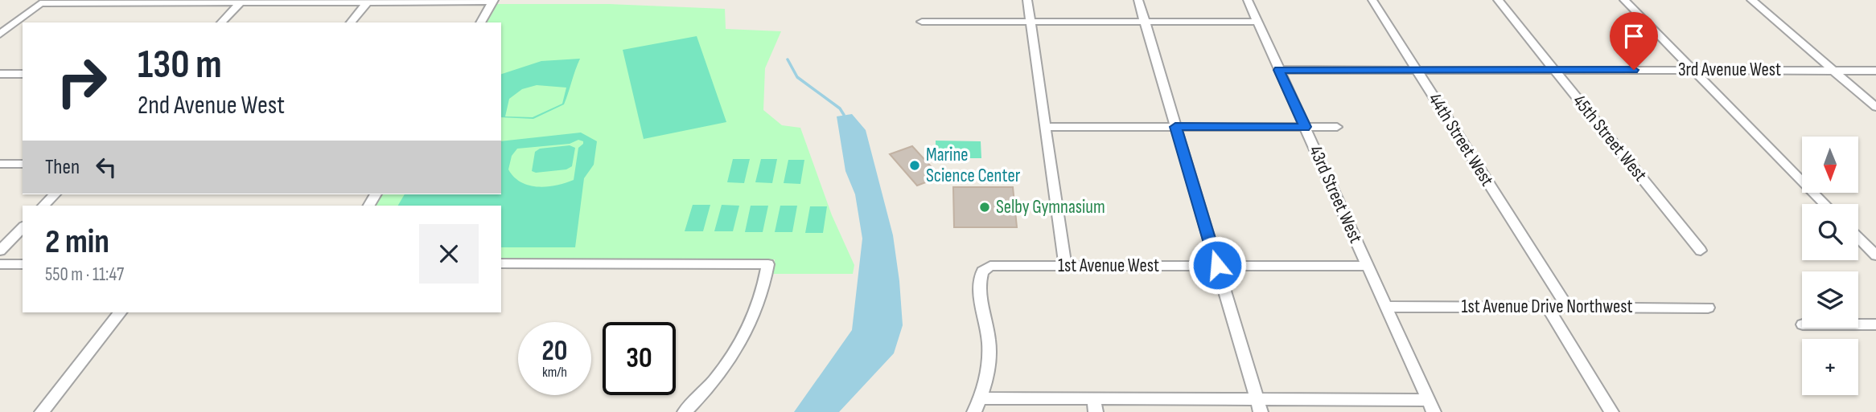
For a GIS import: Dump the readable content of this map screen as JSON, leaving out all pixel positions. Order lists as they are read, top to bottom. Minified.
{"streets":{"street":["3rd Avenue West","45th Street West","44th Street West","43rd Street West","1st Avenue West","1st Avenue Drive Northwest"]},"crossings":[["3rd Avenue West","45th Street West"],["3rd Avenue West","44th Street West"],["3rd Avenue West","43rd Street West"],["44th Street West","1st Avenue Drive Northwest"],["43rd Street West","1st Avenue West"],["43rd Street West","1st Avenue Drive Northwest"]],"places":["Marine Science Center","Selby Gymnasium"],"north":"bottom","page":{"turn":["130 m","2nd Avenue West"],"map_buttons":"+","then":"Then","heading":["2 min","550 m · 11:47"],"speed":"20 km/h","limit":"30"}}
